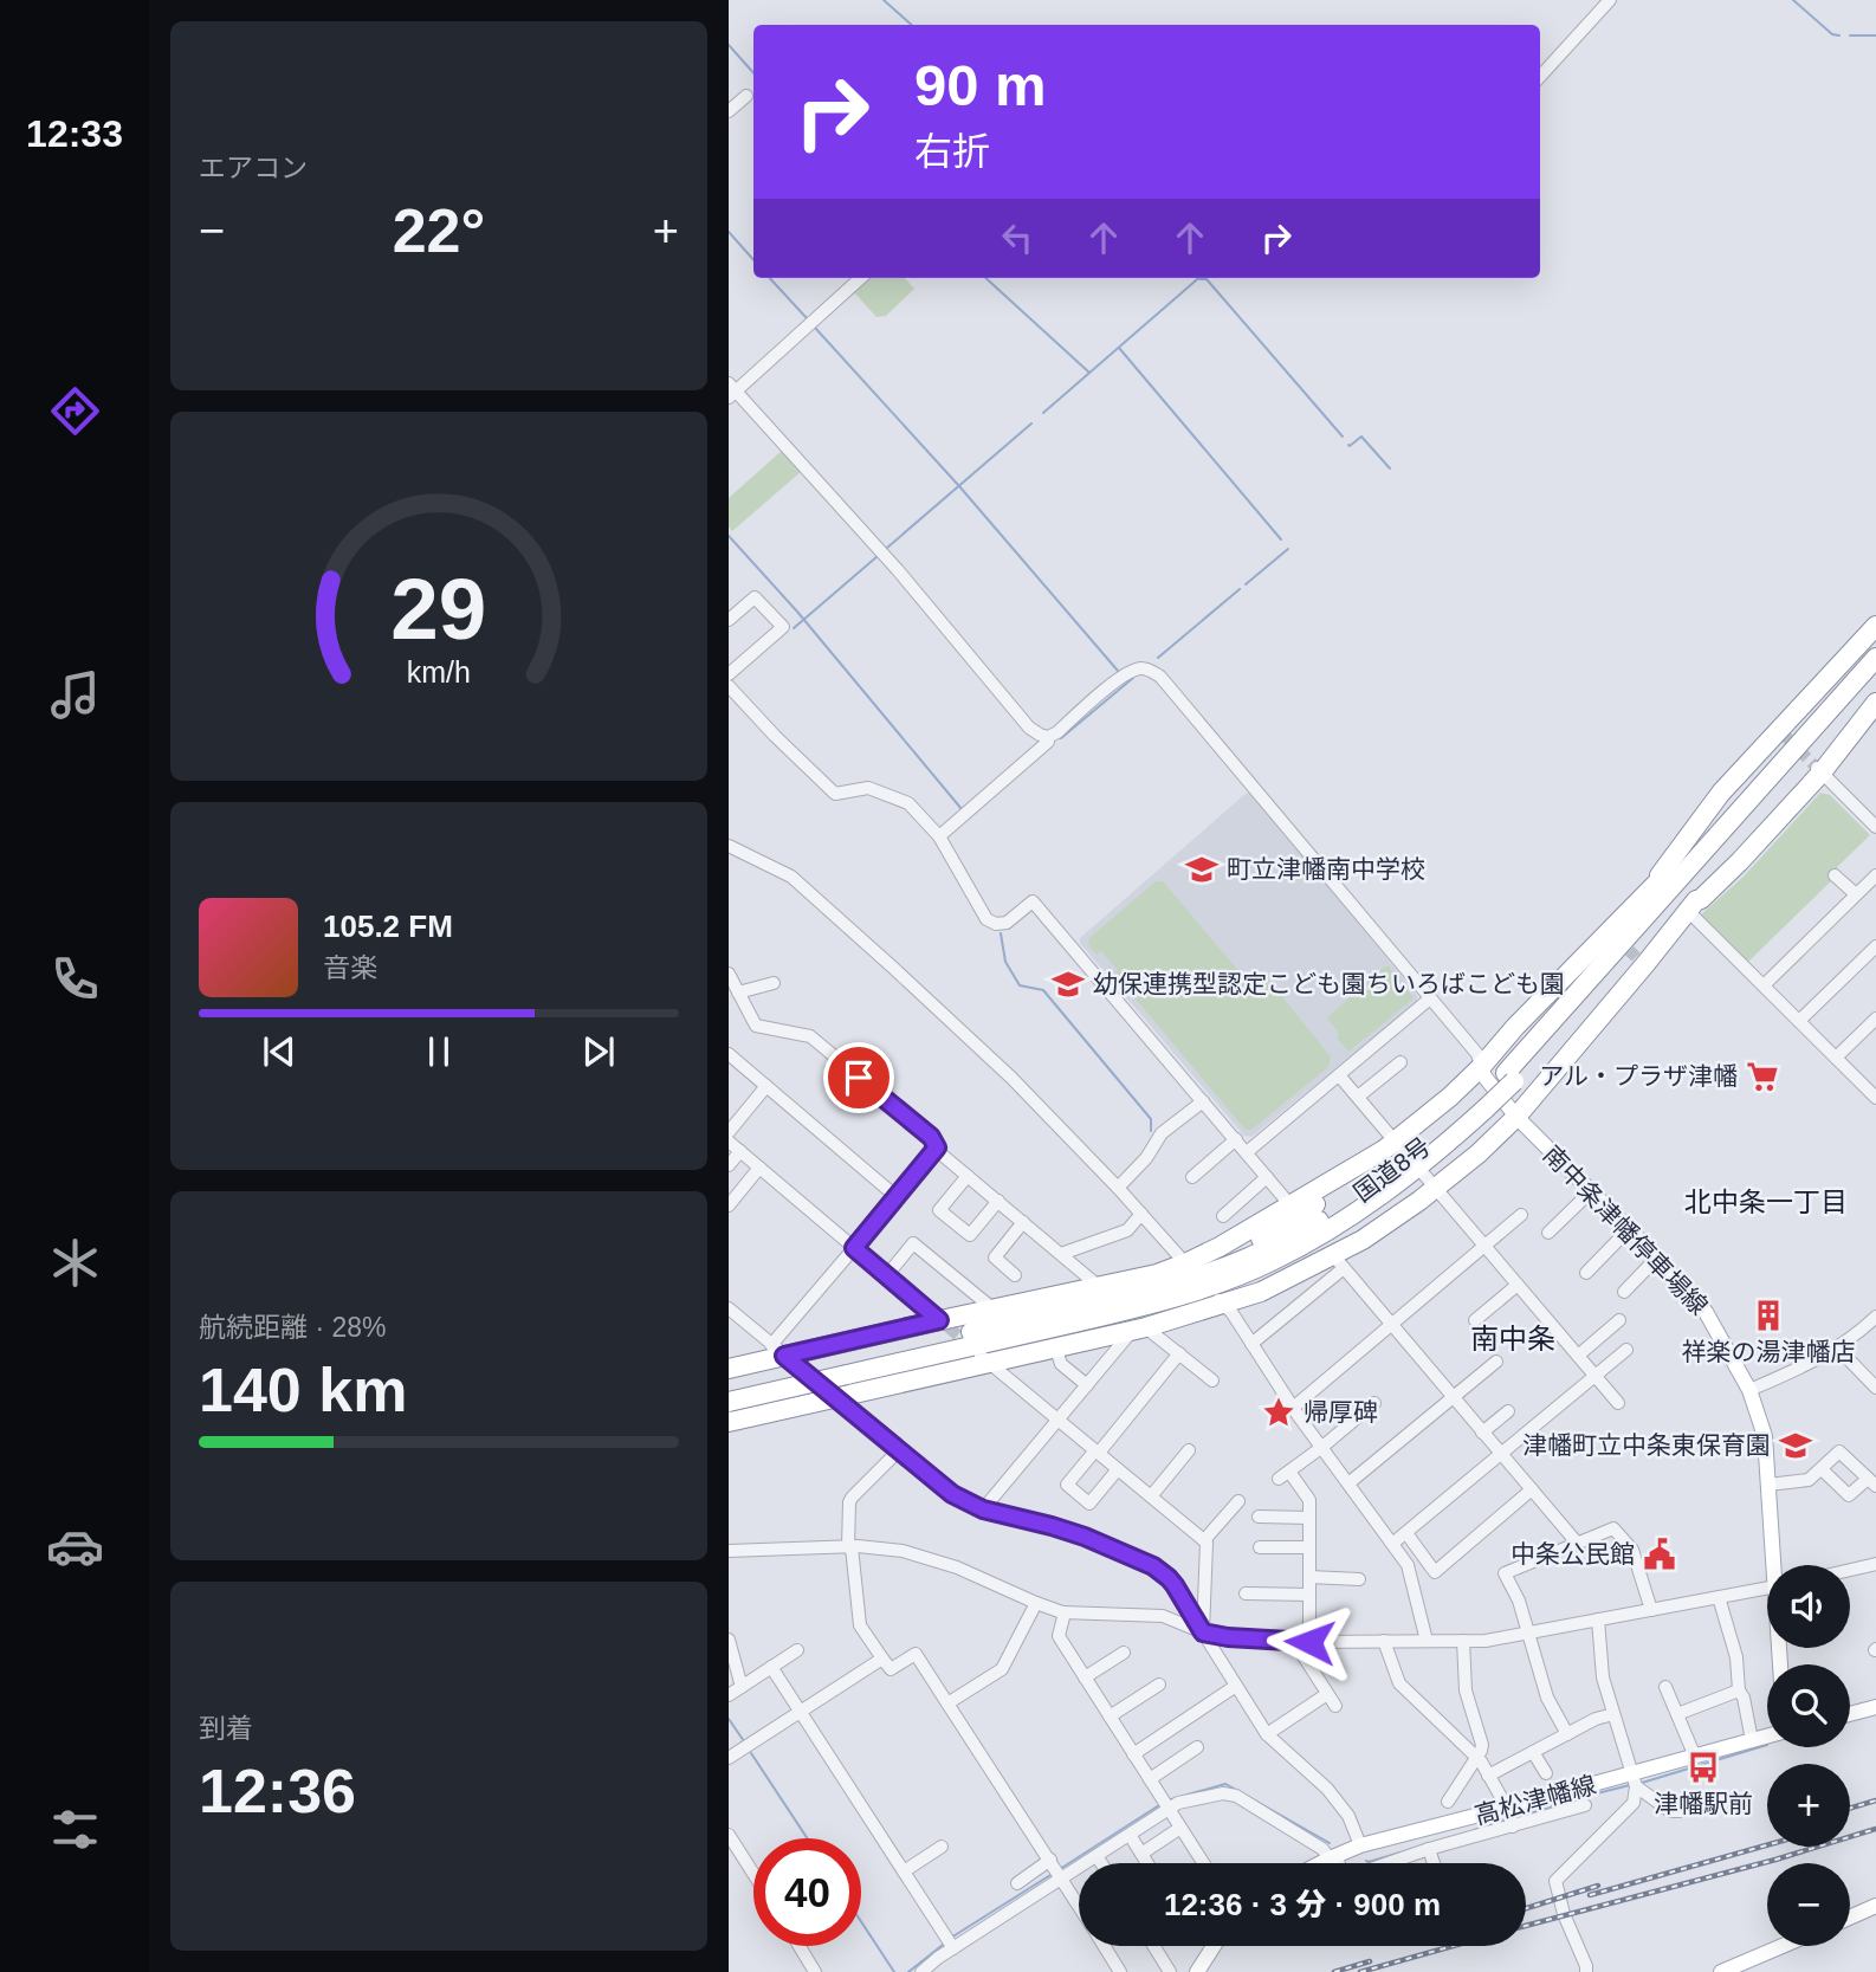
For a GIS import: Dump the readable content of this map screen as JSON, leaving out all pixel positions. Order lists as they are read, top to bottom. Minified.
{"streets":{"highway":["国道8号"],"main road":["南中条津幡停車場線","高松津幡線"]},"districts":["北中条一丁目","南中条"],"places":{"school or university":["町立津幡南中学校","幼保連携型認定こども園ちいろばこども園","津幡町立中条東保育園"],"supermarket":["アル・プラザ津幡"],"building":["祥楽の湯津幡店"],"place":["帰厚碑"],"public building":["中条公民館"],"bus stop":["津幡駅前"]},"page":{"tabs":"12:33","tile":["エアコン",["航続距離 · 28%","140 km"],["到着","12:36"]],"turn":["90 m","右折"],"heat":["−","22°","+"],"song":["105.2 FM","音楽"],"map_buttons":["+","−"],"limit":"40","trip":"12:36 · 3 分 · 900 m","gauge":["29","km/h"]}}
